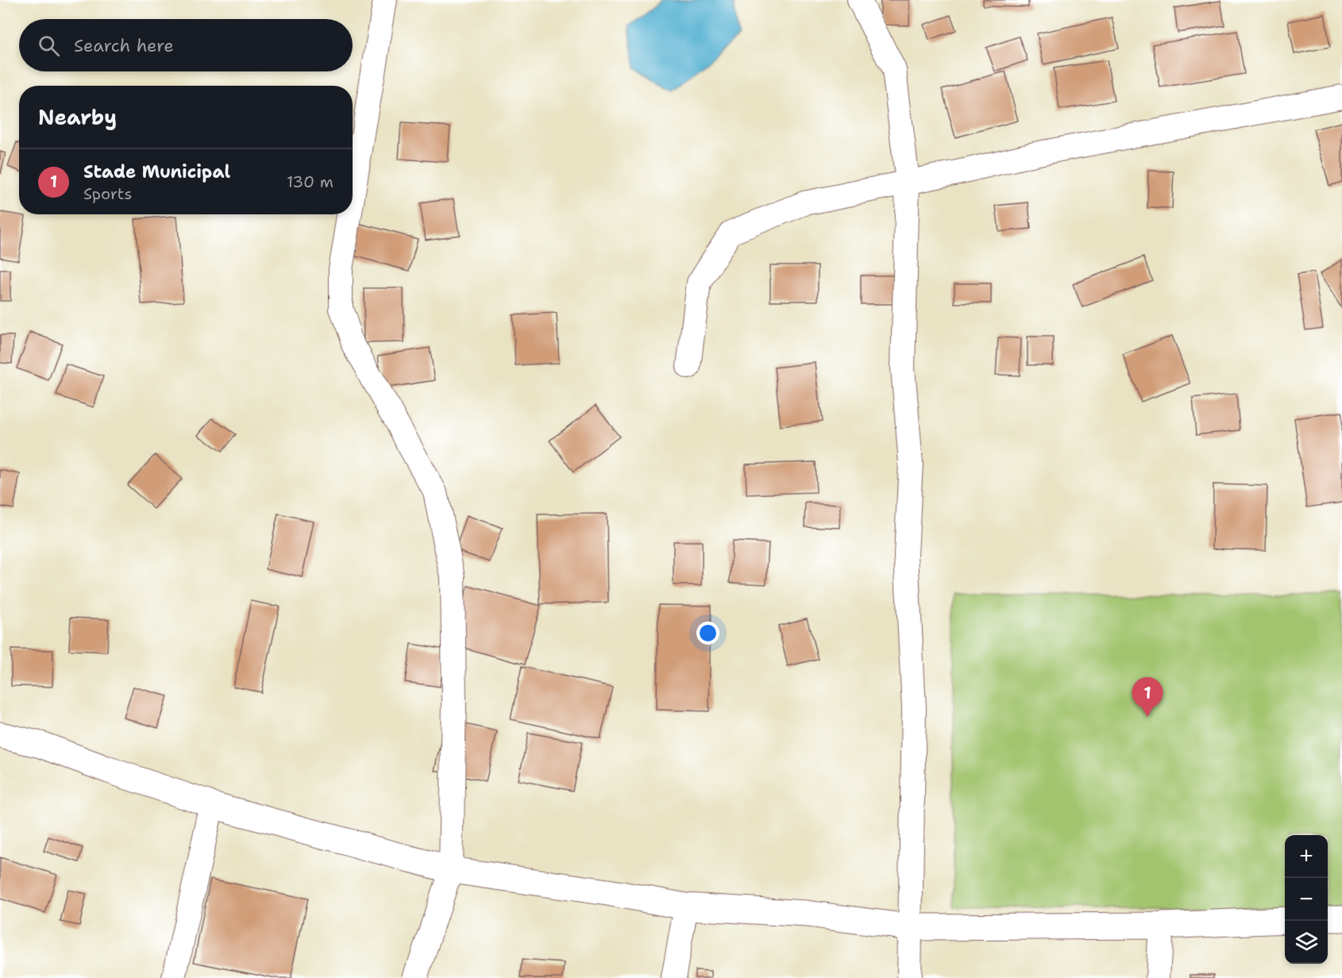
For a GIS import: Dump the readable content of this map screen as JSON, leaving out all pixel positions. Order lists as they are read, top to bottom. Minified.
{"page":{"search":"Search here","heading":"Nearby","list":[{"mark":"1","name":"Stade Municipal","note":"Sports","value":"130 m"}],"pins":"1","map_buttons":["+","−"]}}
